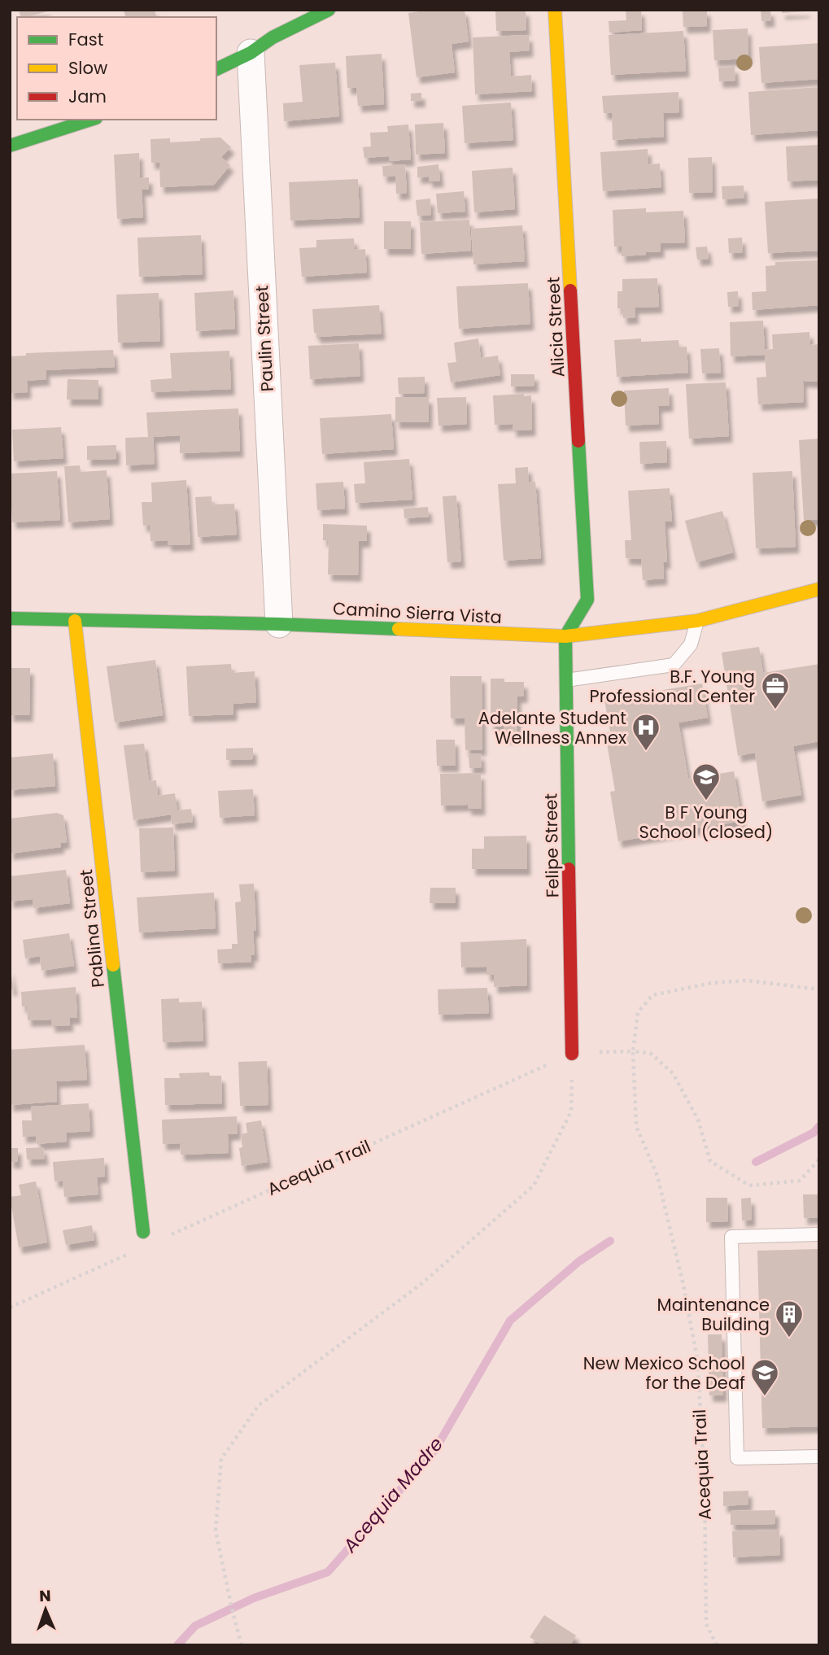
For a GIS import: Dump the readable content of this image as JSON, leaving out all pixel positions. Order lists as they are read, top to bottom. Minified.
{"streets":{"street":["Alicia Street","Paulin Street","Camino Sierra Vista","Felipe Street","Pablina Street"],"path":["Acequia Trail"]},"crossings":[["Alicia Street","Camino Sierra Vista"],["Alicia Street","Felipe Street"],["Paulin Street","Camino Sierra Vista"],["Camino Sierra Vista","Felipe Street"],["Camino Sierra Vista","Pablina Street"],["Felipe Street","Acequia Trail"]],"water":["Acequia Madre"],"places":{"office":["B.F. Young Professional Center"],"hospital":["Adelante Student Wellness Annex"],"school or university":["B F Young School (closed)","New Mexico School for the Deaf"],"building":["Maintenance Building"]},"legend":["Fast","Slow","Jam"],"north":"top"}
